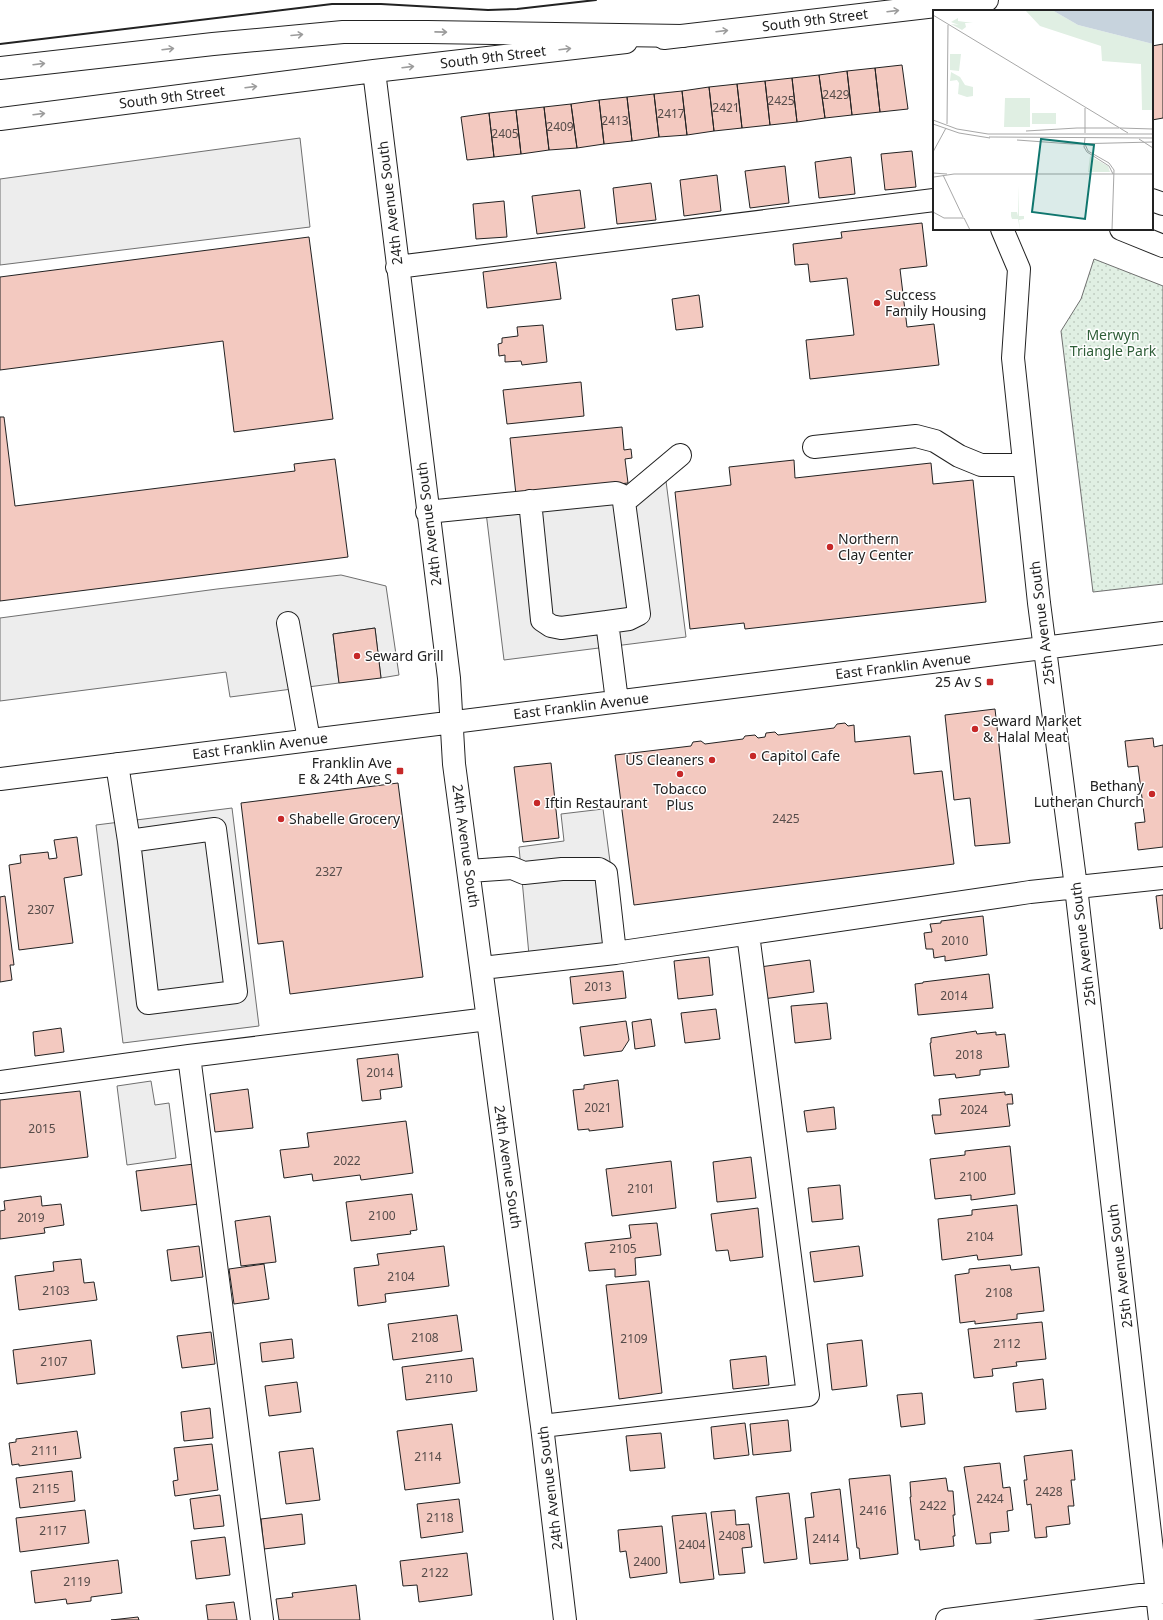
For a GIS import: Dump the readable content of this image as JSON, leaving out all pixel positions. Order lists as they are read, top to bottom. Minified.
{"streets":{"main road":["South 9th Street","24th Avenue South","25th Avenue South","East Franklin Avenue"]},"crossings":[["South 9th Street","24th Avenue South"],["24th Avenue South","East Franklin Avenue"],["25th Avenue South","East Franklin Avenue"]],"parks":["Merwyn Triangle Park"],"places":{"other":["Success Family Housing","Northern Clay Center","Seward Grill","Seward Market & Halal Meat","Capitol Cafe","US Cleaners","Tobacco Plus","Bethany Lutheran Church","Iftin Restaurant","Shabelle Grocery"],"transit":["25 Av S","Franklin Ave E & 24th Ave S"]},"house_numbers":["2429","2425","2421","2417","2413","2409","2405","2425","2327","2307","2010","2013","2014","2018","2014","2021","2024","2015","2022","2100","2101","2100","2019","2104","2105","2104","2103","2108","2108","2109","2112","2107","2110","2111","2114","2115","2428","2424","2422","2416","2118","2117","2408","2414","2404","2400","2122","2119"]}
